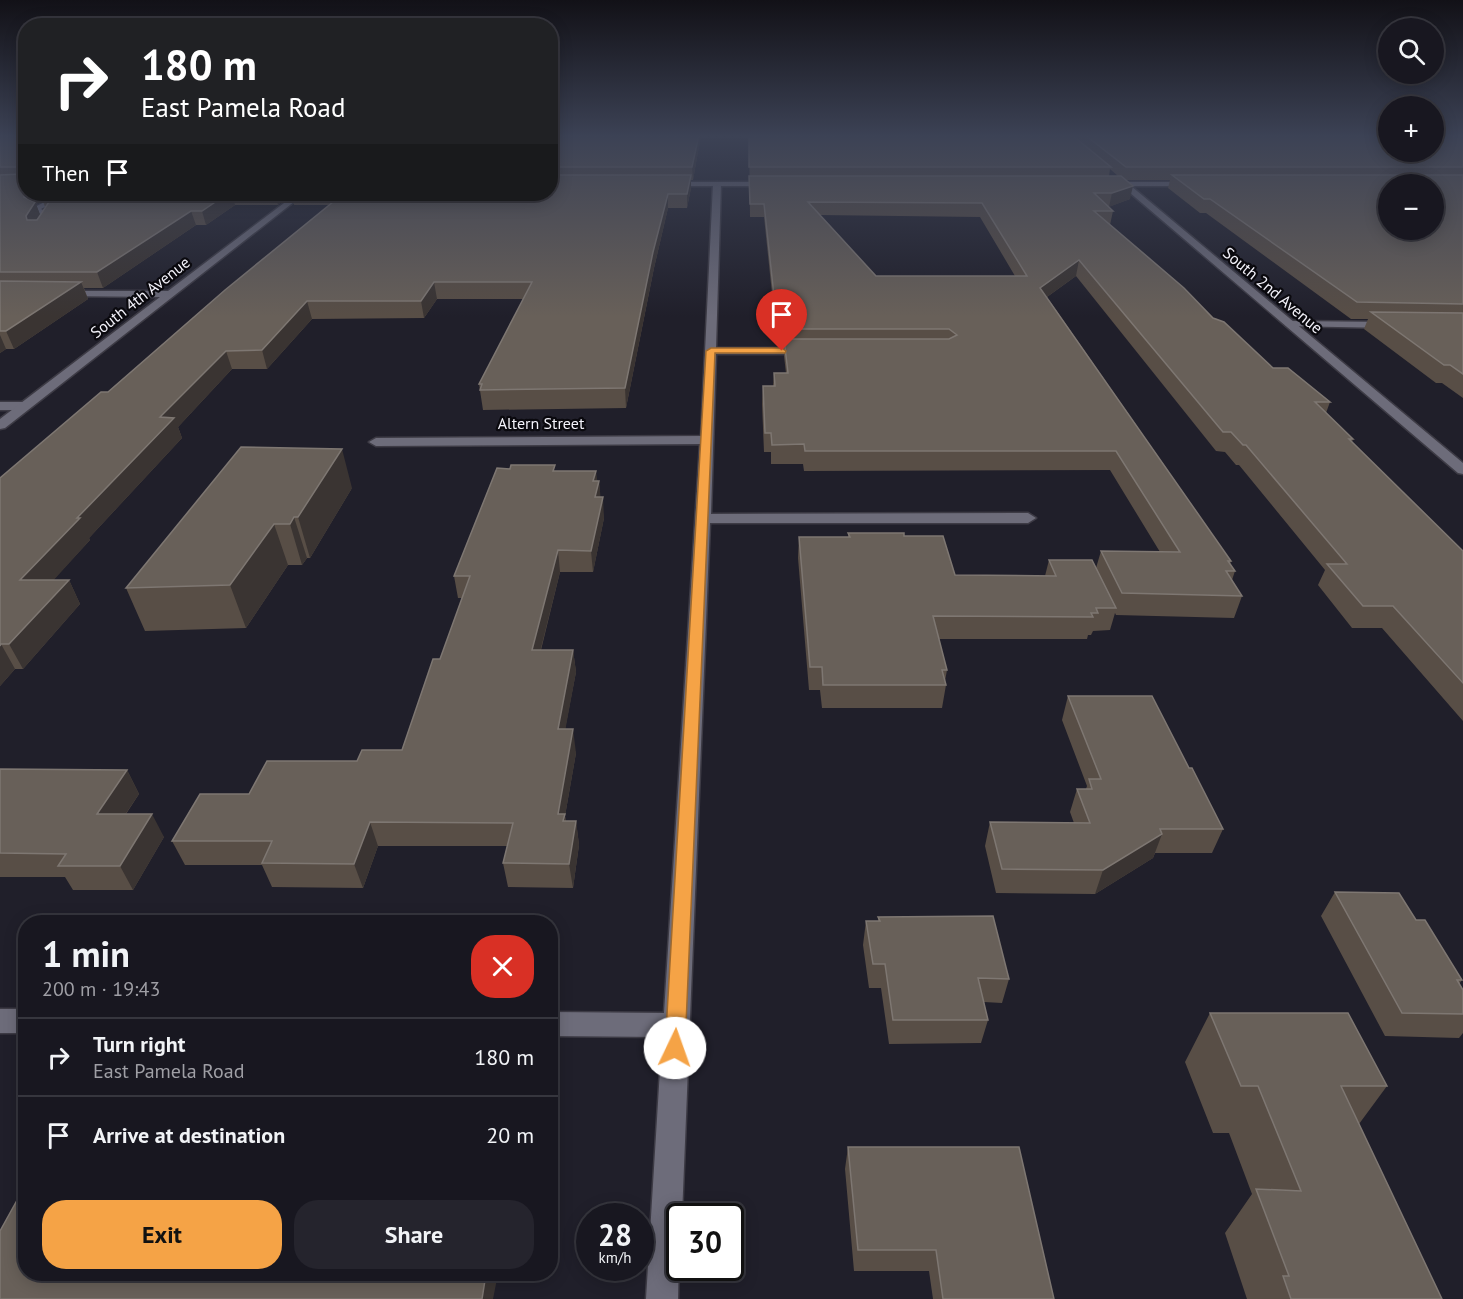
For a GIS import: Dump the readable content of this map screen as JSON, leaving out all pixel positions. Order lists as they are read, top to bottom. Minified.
{"streets":{"street":["South 2nd Avenue","South 4th Avenue","Altern Street"]},"page":{"map_buttons":["+","−"],"turn":["180 m","East Pamela Road"],"then":"Then","heading":["1 min","200 m · 19:43"],"list":[{"name":"Turn right","note":"East Pamela Road","value":"180 m"},{"name":"Arrive at destination","value":"20 m"}],"buttons":["Exit","Share"],"speed":"28 km/h","limit":"30"}}
